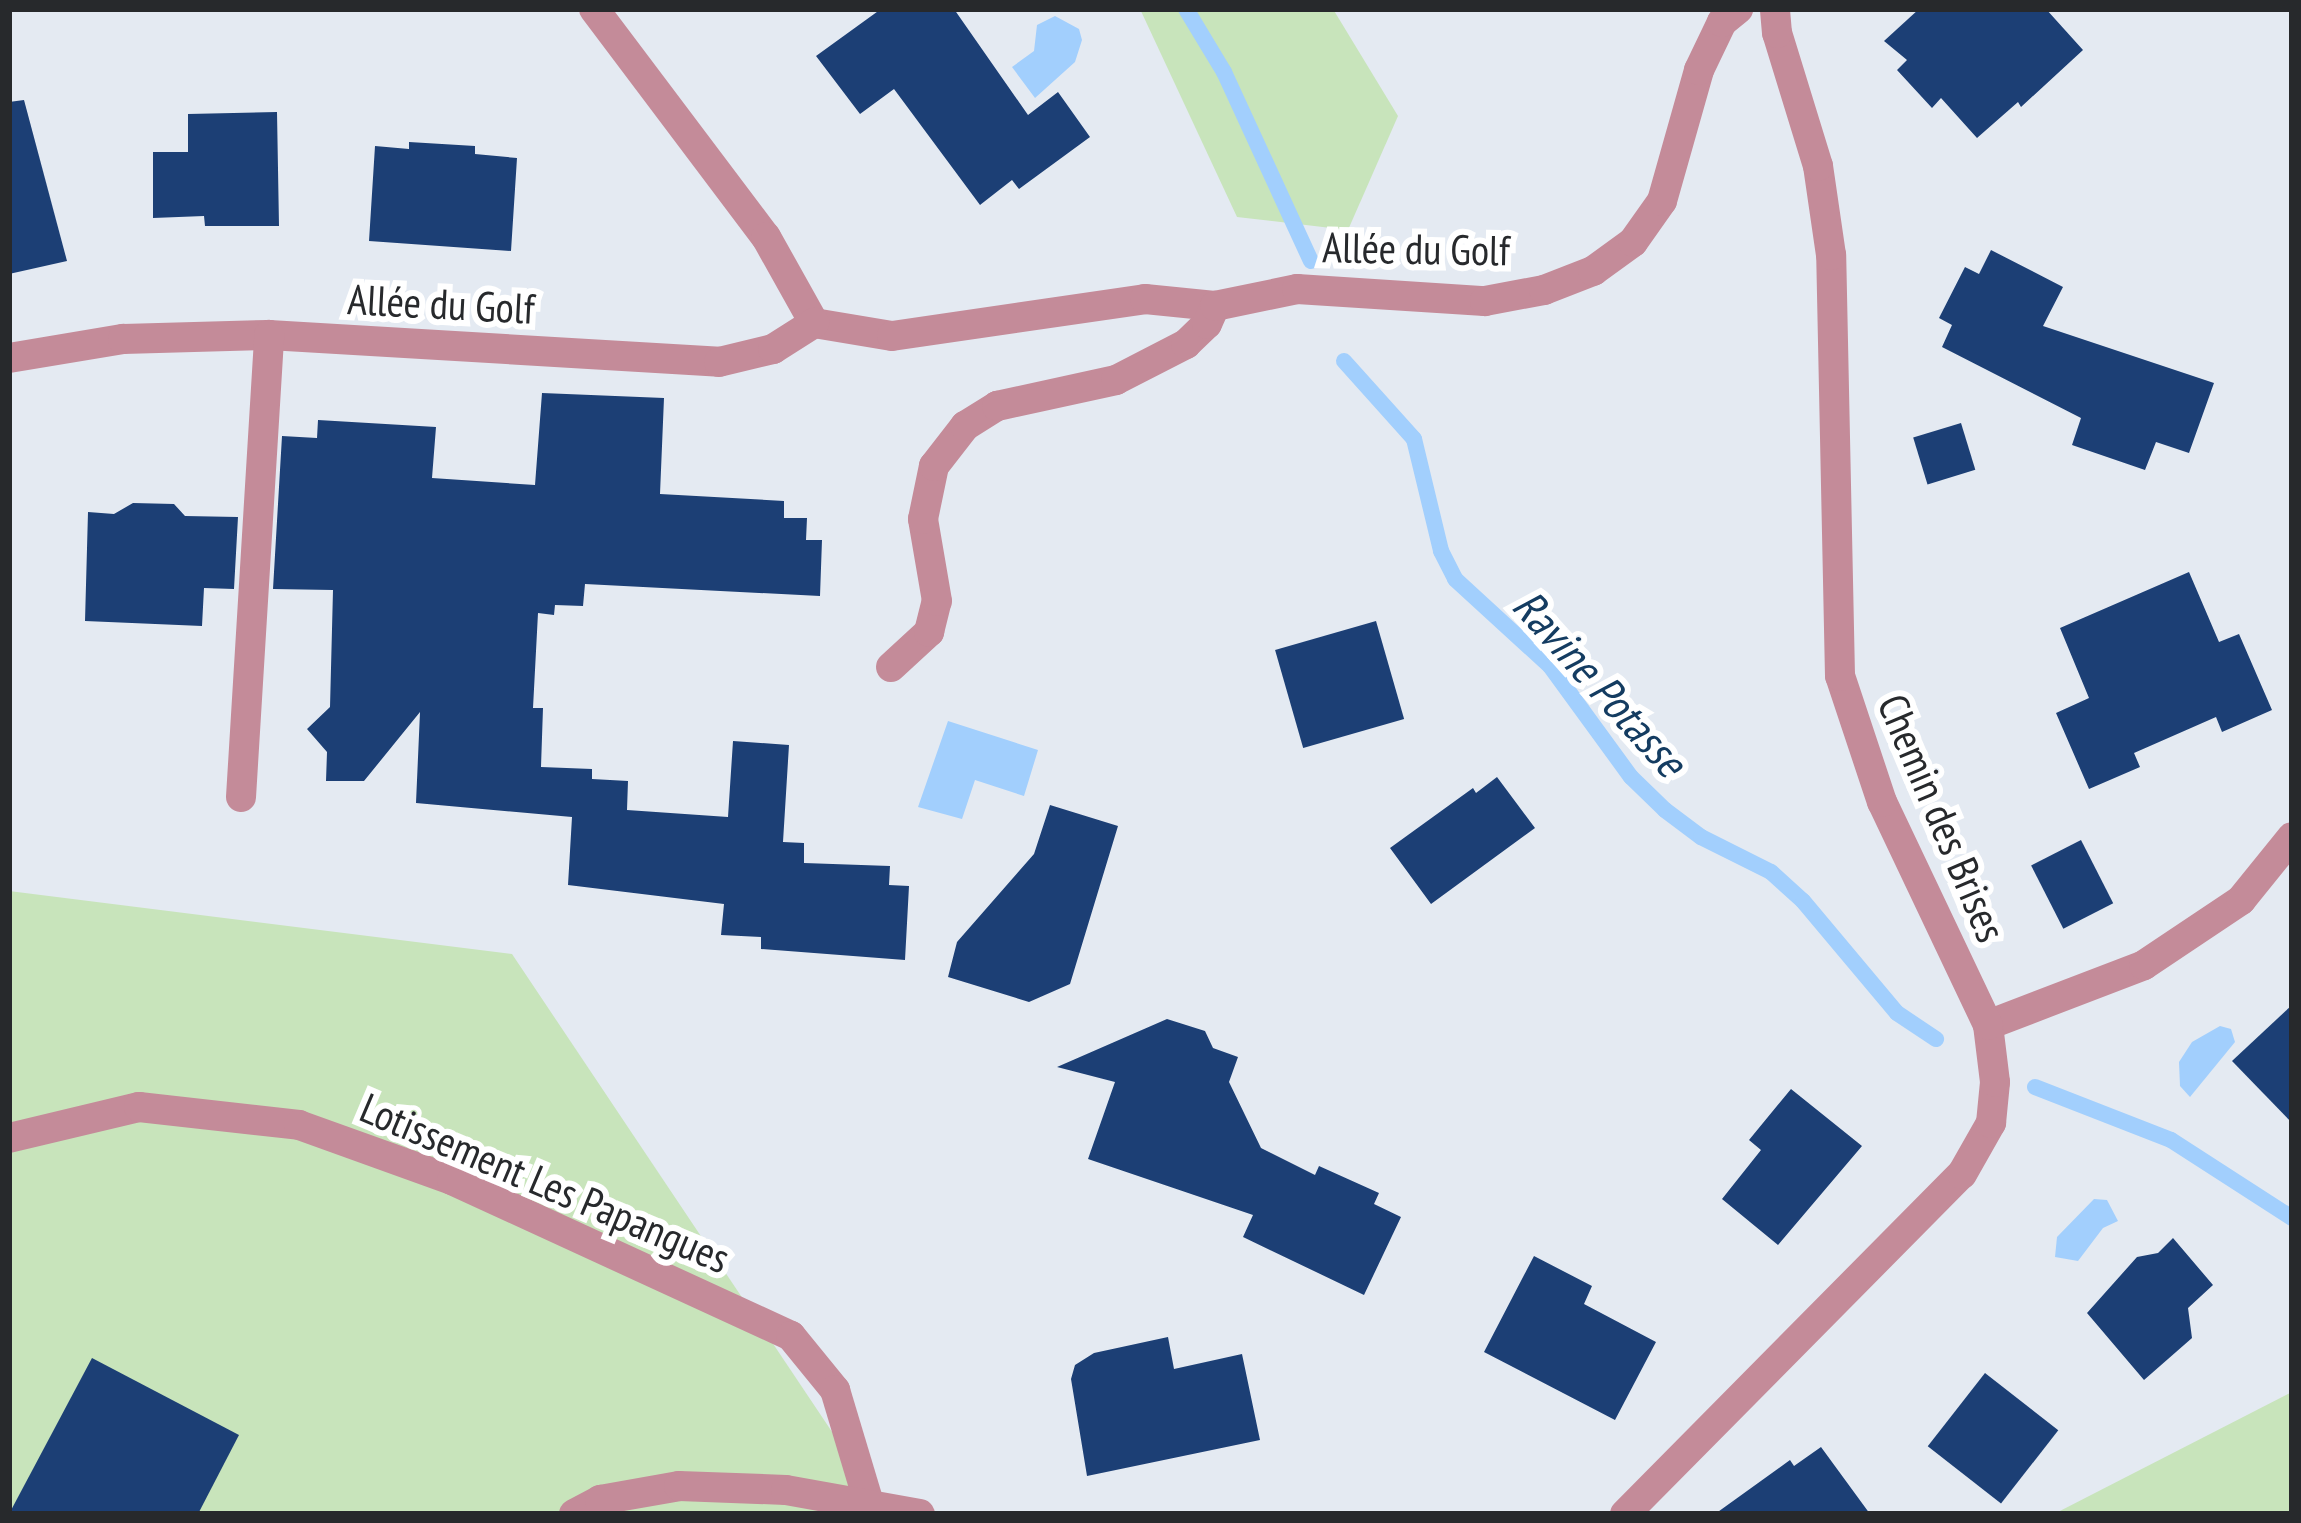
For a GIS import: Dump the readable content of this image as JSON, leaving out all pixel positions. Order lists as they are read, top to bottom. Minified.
{"streets":{"street":["Allée du Golf","Chemin des Brises","Lotissement Les Papangues"]},"water":["Ravine Potasse"]}
